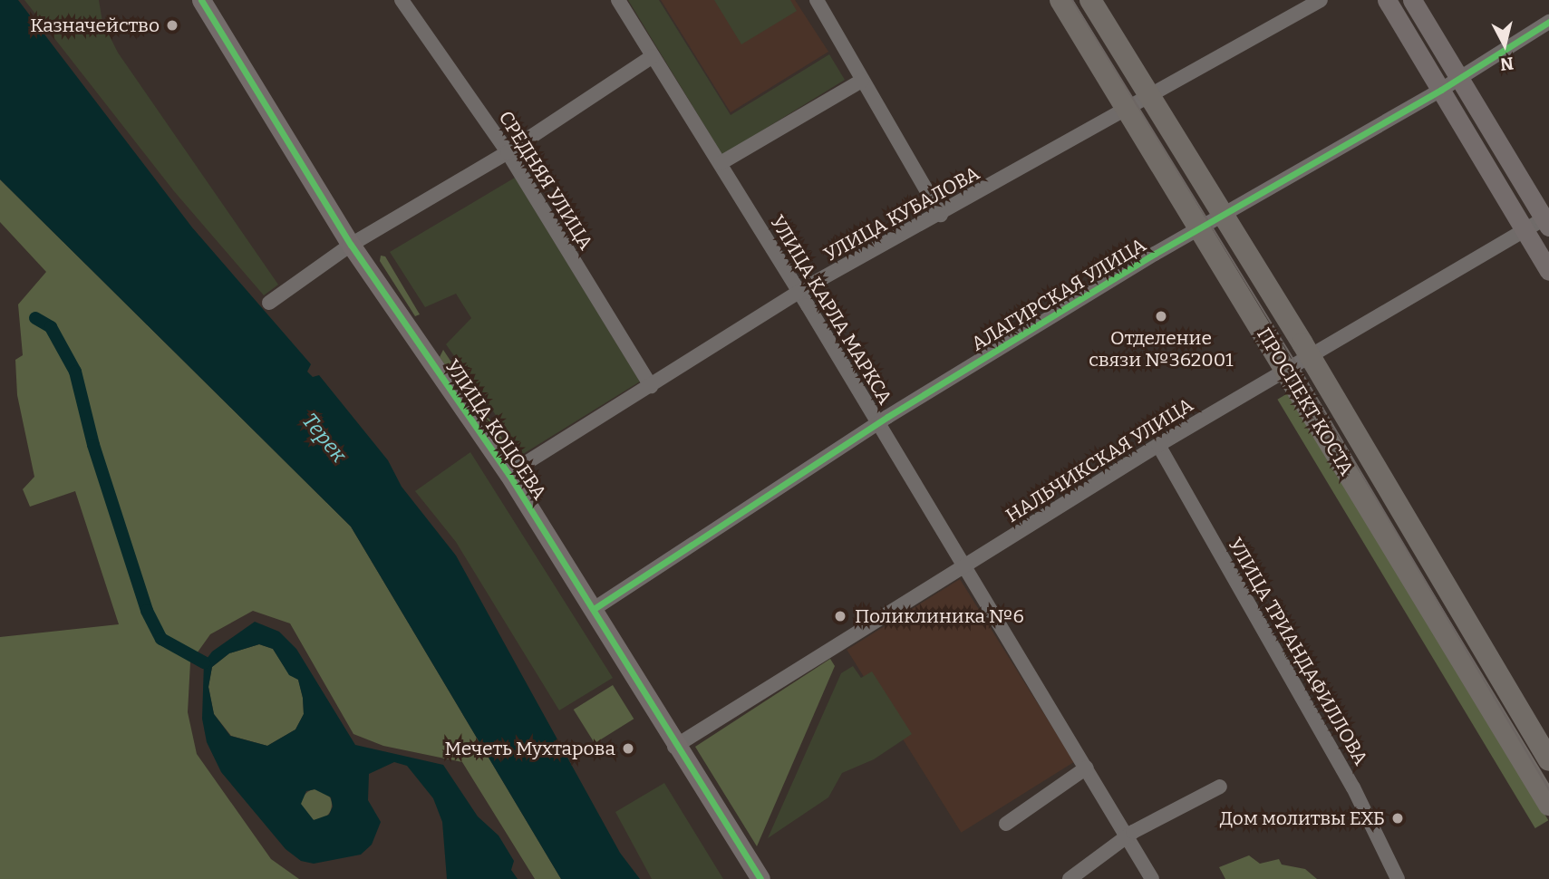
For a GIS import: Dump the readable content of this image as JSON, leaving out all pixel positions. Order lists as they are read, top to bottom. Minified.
{"streets":{"main road":["ПРОСПЕКТ КОСТА"],"street":["СРЕДНЯЯ УЛИЦА","УЛИЦА КУБАЛОВА","АЛАГИРСКАЯ УЛИЦА","УЛИЦА КАРЛА МАРКСА","УЛИЦА КОЦОЕВА","НАЛЬЧИКСКАЯ УЛИЦА","УЛИЦА ТРИАНДАФИЛЛОВА"]},"crossings":[["СРЕДНЯЯ УЛИЦА","УЛИЦА КУБАЛОВА"],["УЛИЦА КУБАЛОВА","УЛИЦА КАРЛА МАРКСА"],["УЛИЦА КУБАЛОВА","ПРОСПЕКТ КОСТА"],["УЛИЦА КУБАЛОВА","УЛИЦА КОЦОЕВА"],["АЛАГИРСКАЯ УЛИЦА","УЛИЦА КАРЛА МАРКСА"],["АЛАГИРСКАЯ УЛИЦА","ПРОСПЕКТ КОСТА"],["АЛАГИРСКАЯ УЛИЦА","УЛИЦА КОЦОЕВА"],["УЛИЦА КАРЛА МАРКСА","НАЛЬЧИКСКАЯ УЛИЦА"],["ПРОСПЕКТ КОСТА","НАЛЬЧИКСКАЯ УЛИЦА"],["УЛИЦА КОЦОЕВА","НАЛЬЧИКСКАЯ УЛИЦА"],["НАЛЬЧИКСКАЯ УЛИЦА","УЛИЦА ТРИАНДАФИЛЛОВА"]],"water":["Терек"],"places":["Казначейство","Отделение связи №362001","Поликлиника №6","Мечеть Мухтарова","Дом молитвы ЕХБ"],"north":"bottom"}
